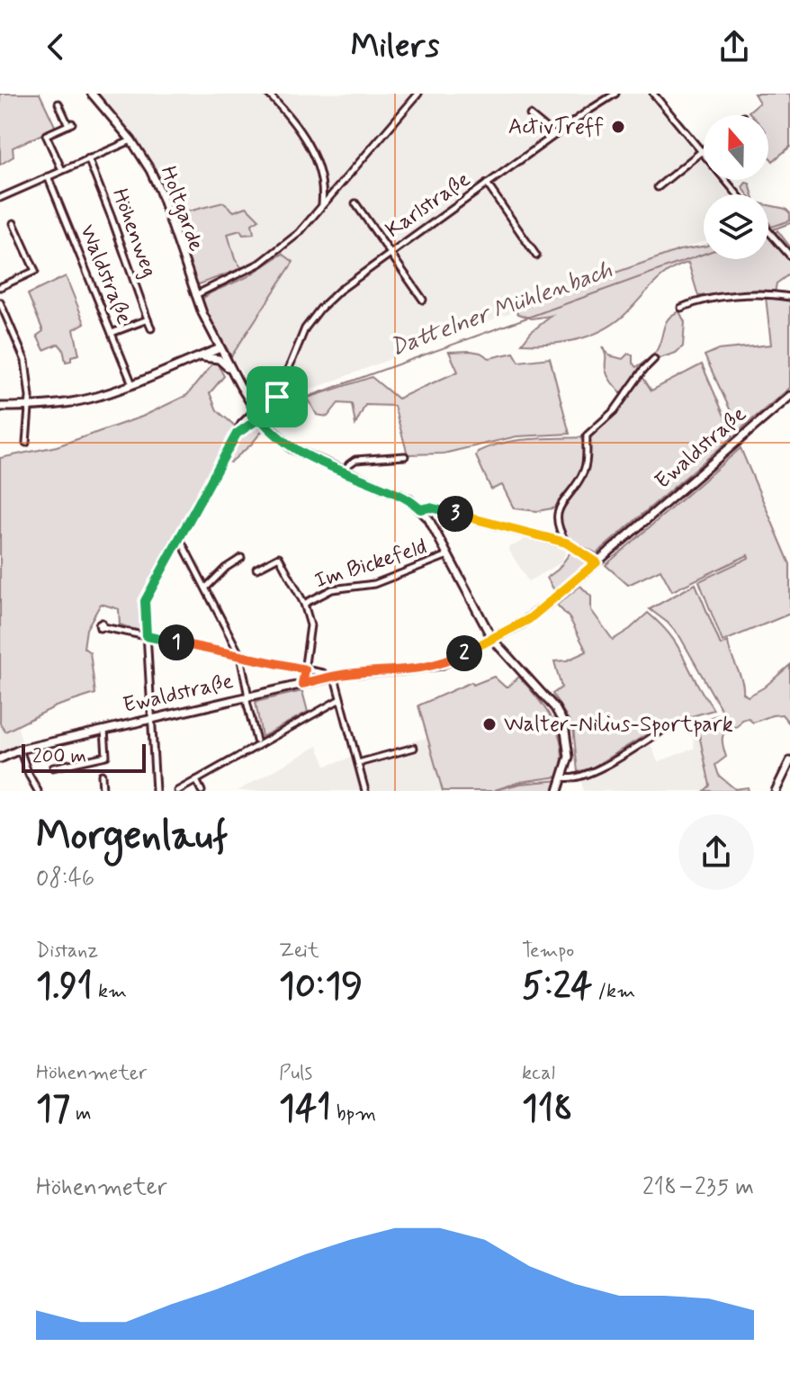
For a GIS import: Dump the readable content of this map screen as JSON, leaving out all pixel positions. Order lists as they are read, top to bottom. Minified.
{"streets":{"street":["Karlstraße","Holtgarde","Höhenweg","Waldstraße","Ewaldstraße","Im Bickefeld"]},"crossings":[["Karlstraße","Holtgarde"]],"water":["Dattelner Mühlenbach"],"places":["ActivTreff","Walter-Nilius-Sportpark"],"scale_bar":"200 m","north":"top","page":{"header":"Milers","pins":["3","1","2"],"scale":"200 m","heading":["Morgenlauf","08:46"],"stats":[["Distanz","1.91 km"],["Zeit","10:19"],["Tempo","5:24 /km"],["Höhenmeter","17 m"],["Puls","141 bpm"],["kcal","118"]],"chart":["Höhenmeter","218–235 m"]}}
